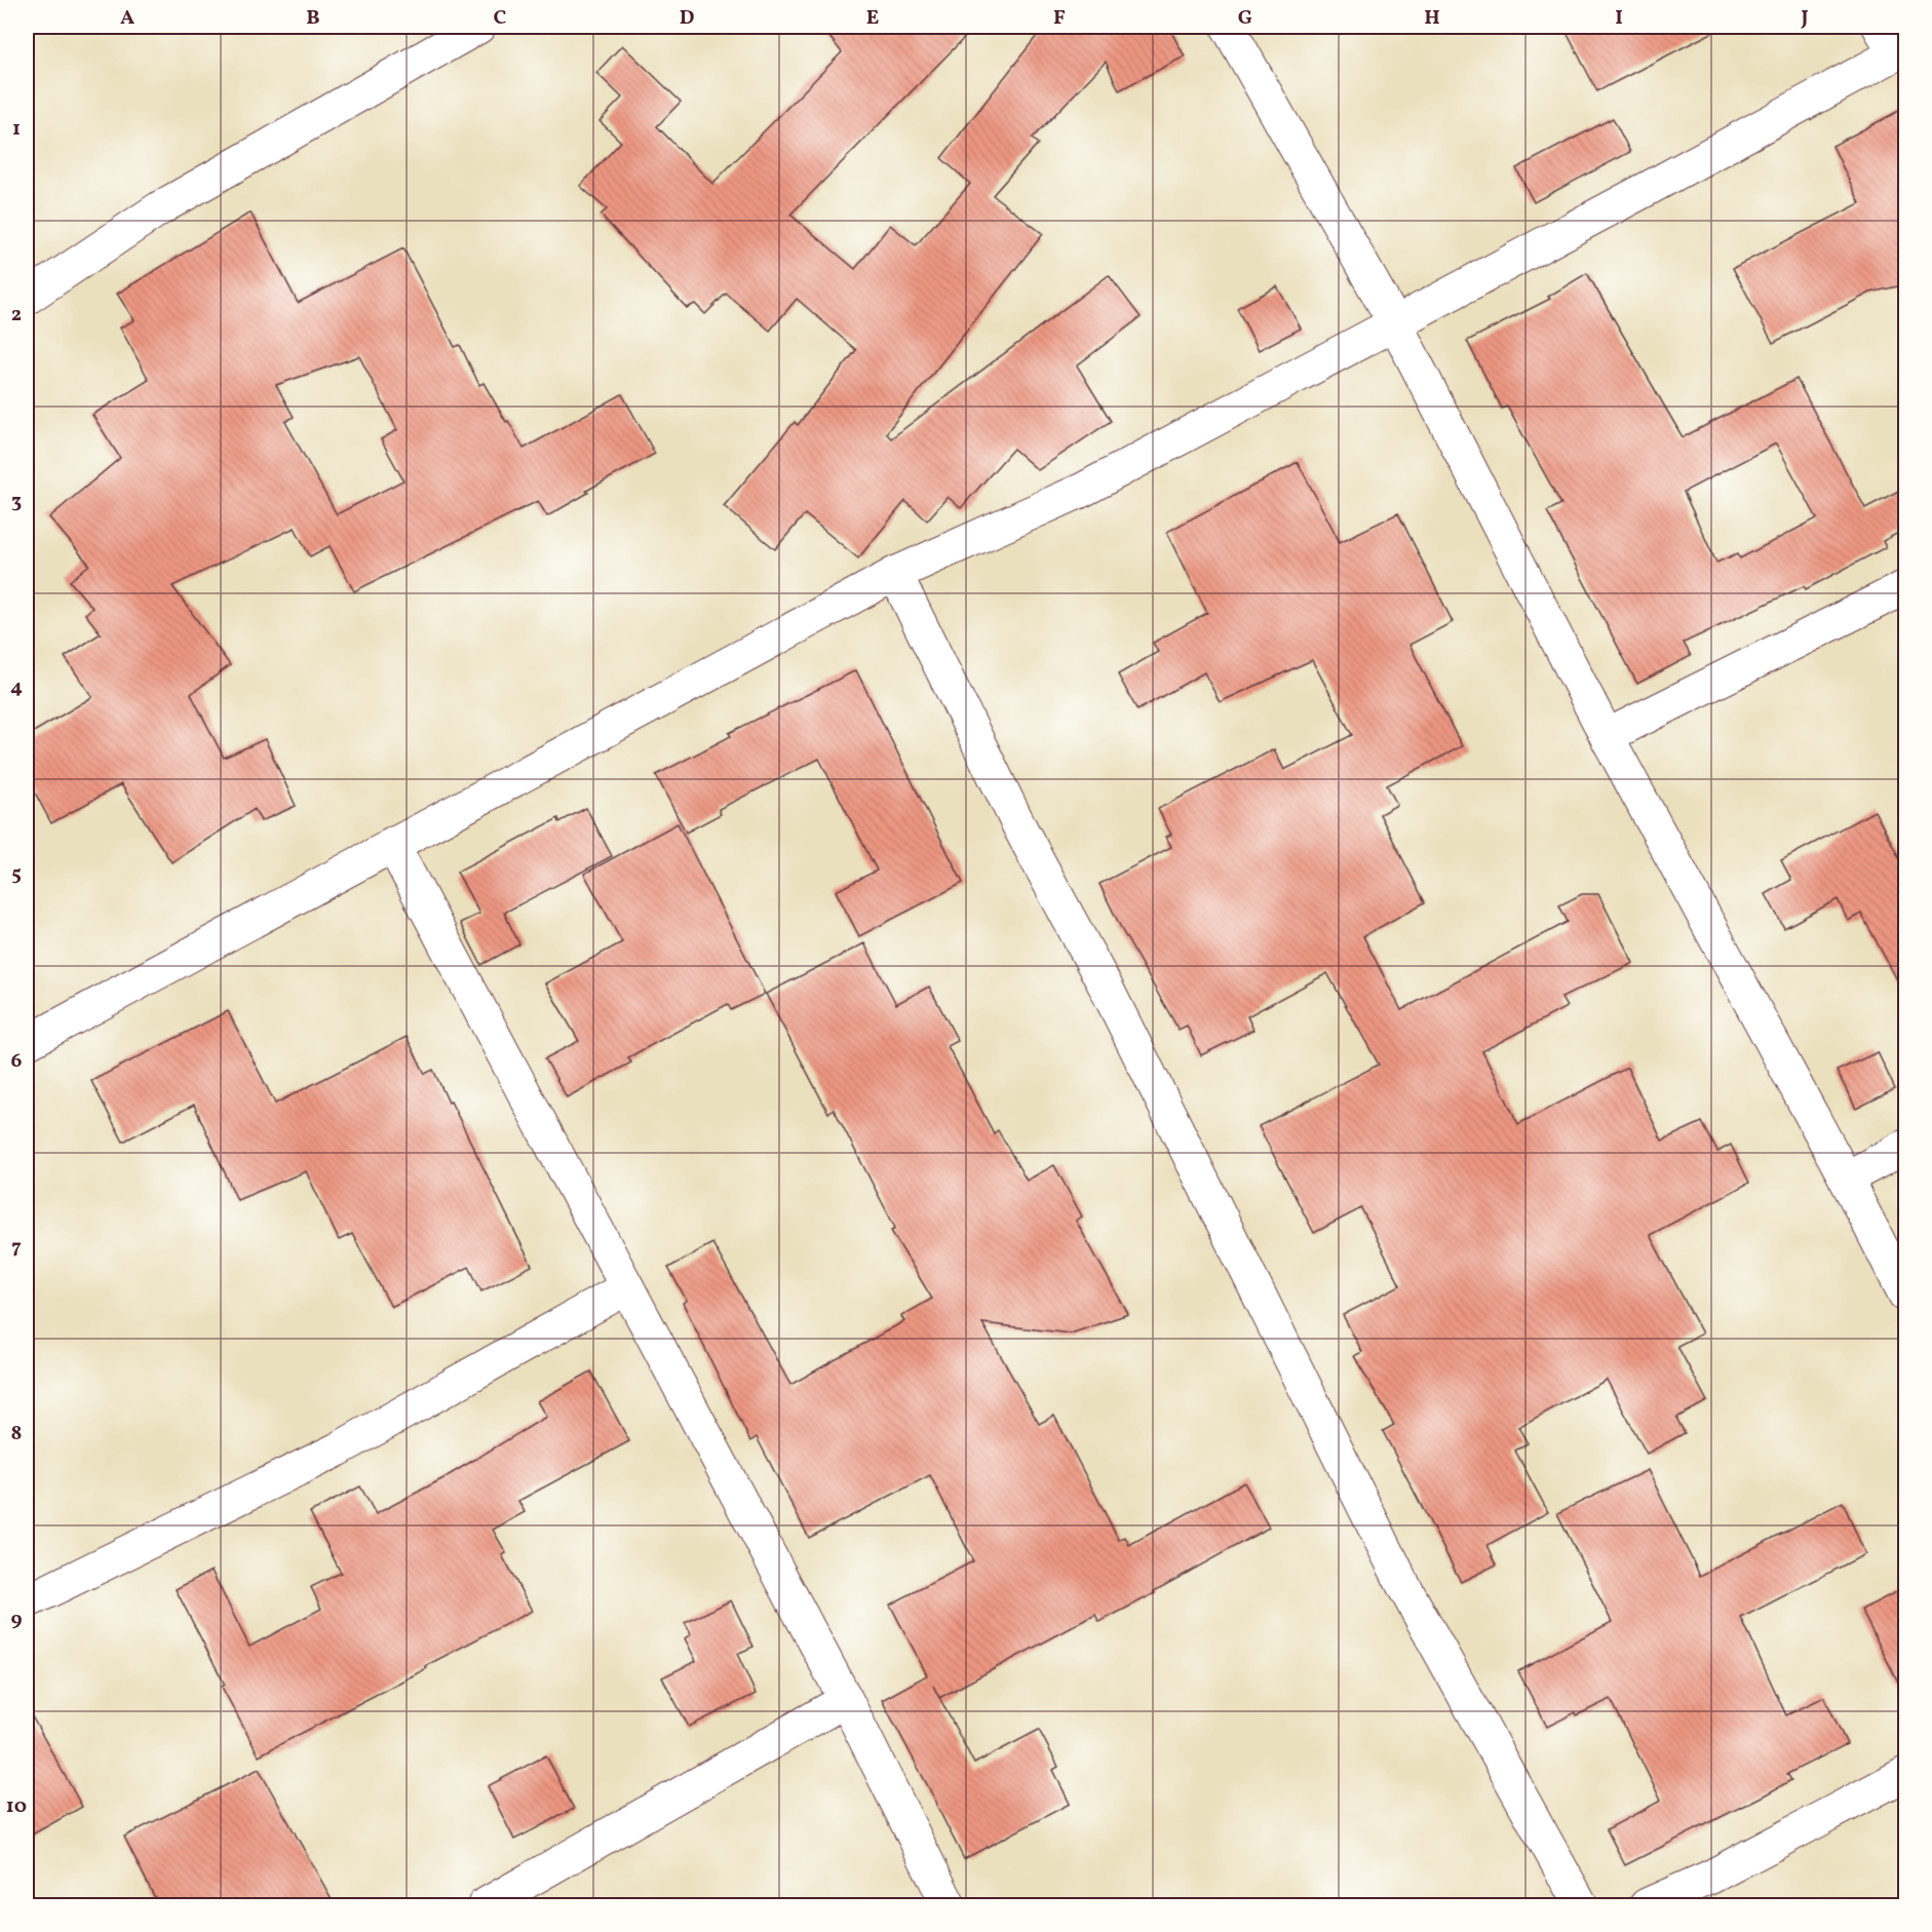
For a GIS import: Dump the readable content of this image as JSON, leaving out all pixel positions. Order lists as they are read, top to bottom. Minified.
{"grid":{"columns":["A","B","C","D","E","F","G","H","I","J"],"rows":["1","2","3","4","5","6","7","8","9","10"]}}
